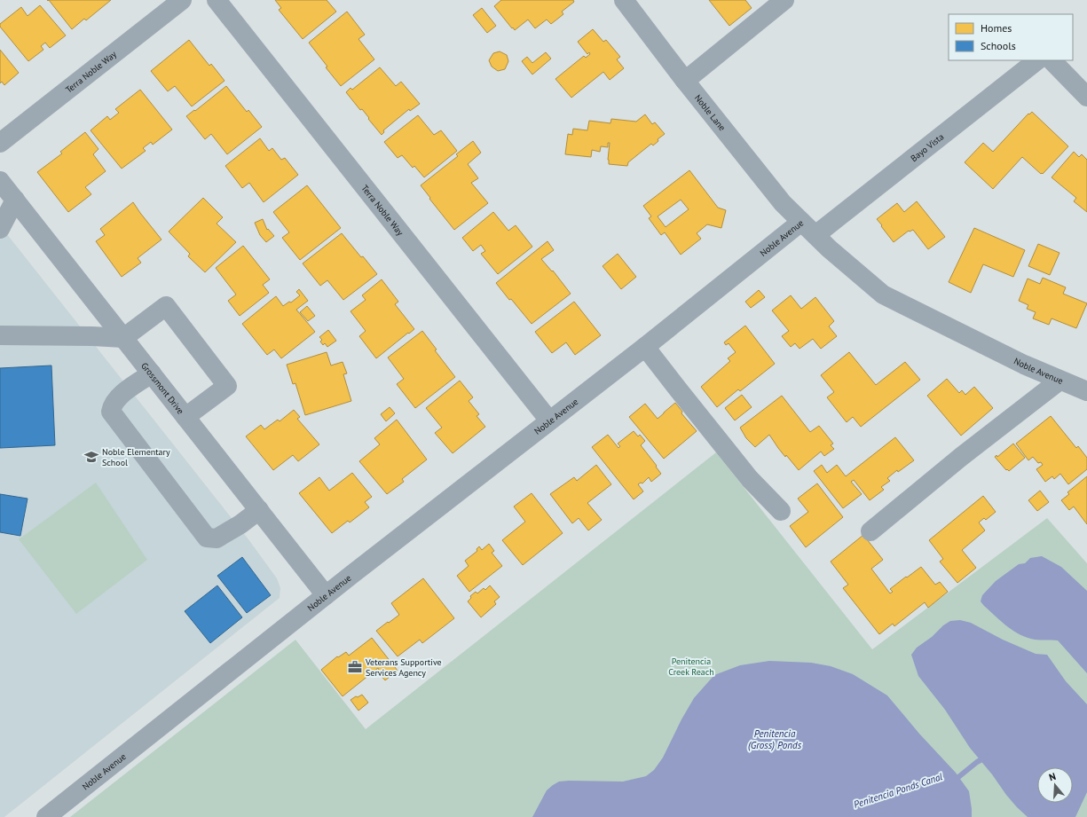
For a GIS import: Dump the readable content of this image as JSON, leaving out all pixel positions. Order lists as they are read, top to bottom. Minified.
{"streets":{"street":["Terra Noble Way","Noble Lane","Bayo Vista","Noble Avenue","Grossmont Drive"]},"crossings":[["Terra Noble Way","Noble Avenue"],["Noble Lane","Noble Avenue"],["Bayo Vista","Noble Avenue"],["Noble Avenue","Grossmont Drive"]],"water":["Penitencia (Gross) Ponds","Penitencia Ponds Canal"],"parks":["Penitencia Creek Reach"],"places":{"school or university":["Noble Elementary School"],"office":["Veterans Supportive Services Agency"]},"legend":["Homes","Schools"],"north":"top"}
